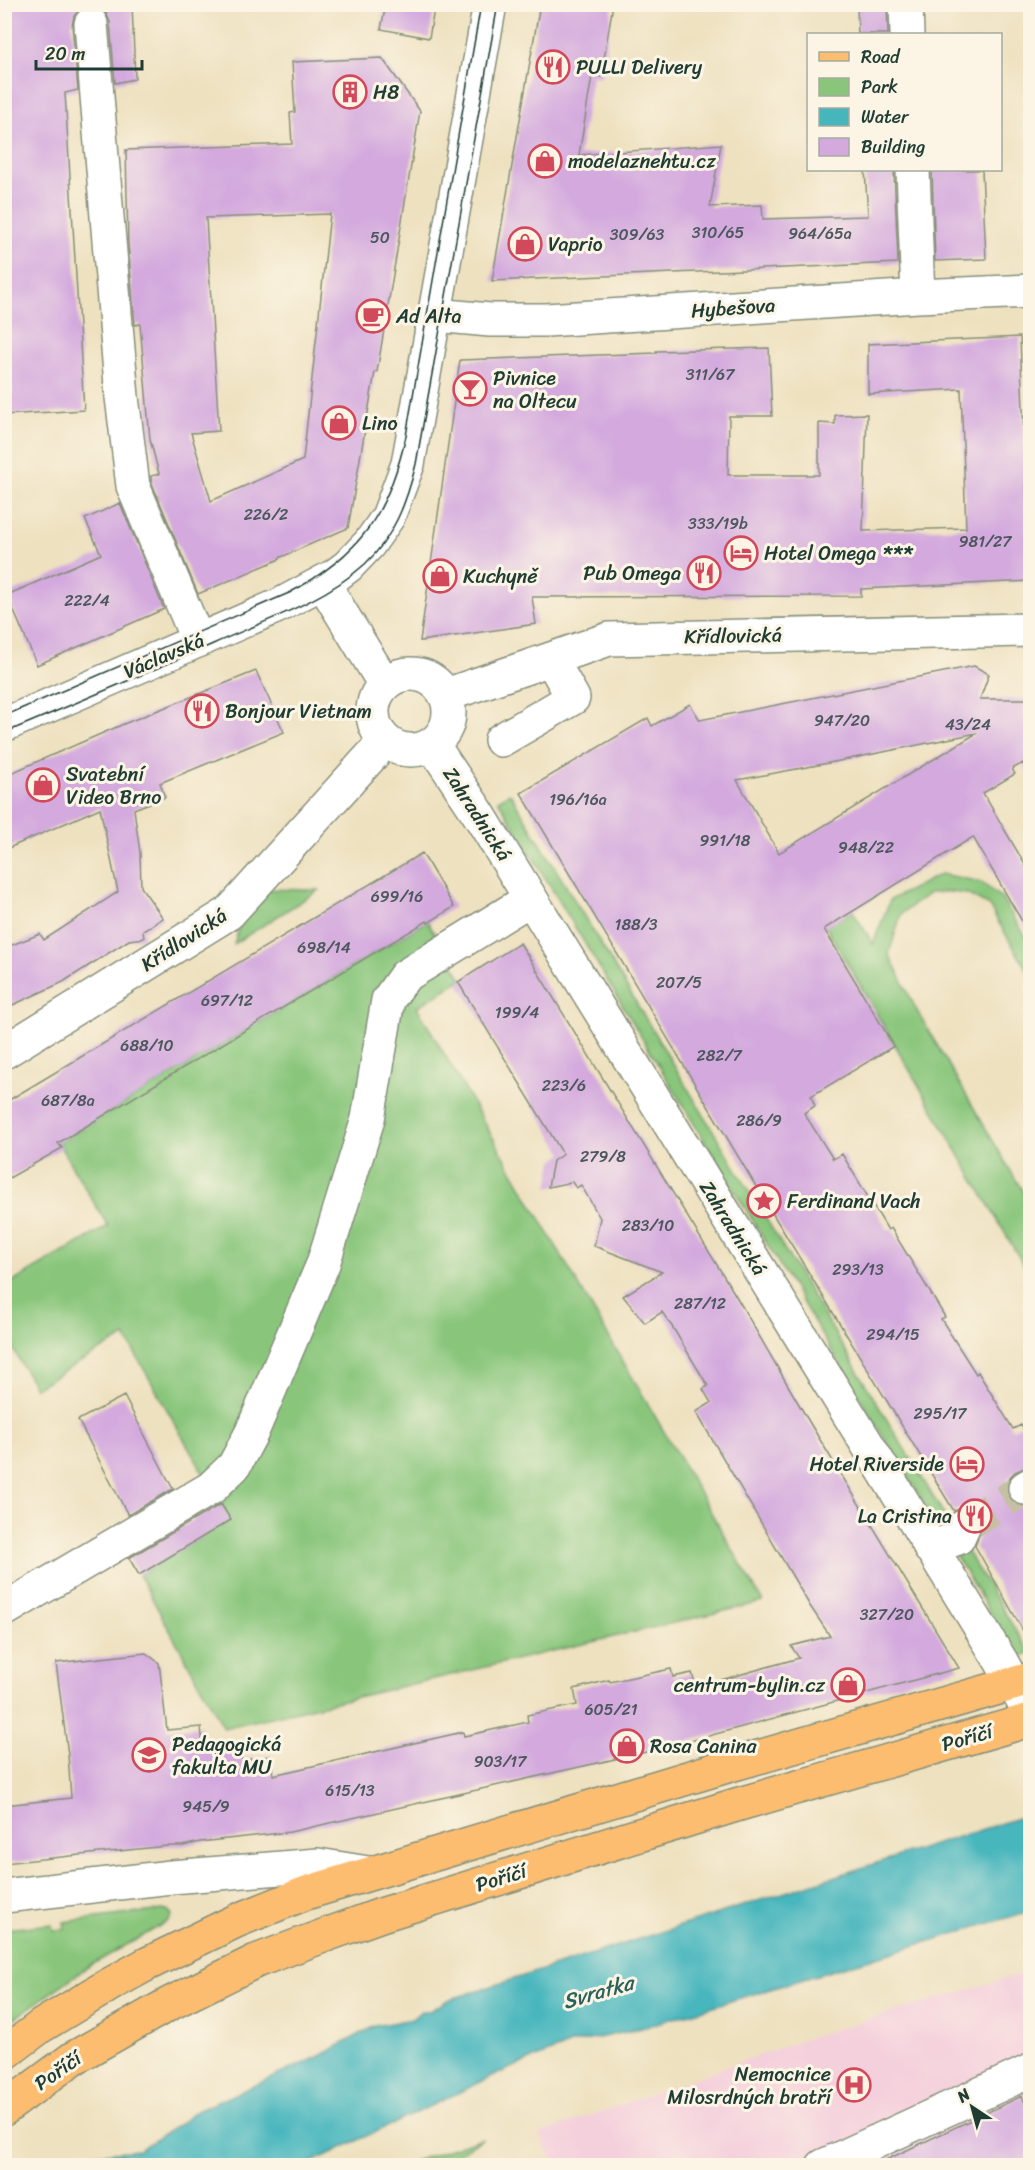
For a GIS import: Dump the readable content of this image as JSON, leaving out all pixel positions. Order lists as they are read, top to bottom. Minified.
{"streets":{"main road":["Poříčí"],"street":["Hybešova","Křídlovická","Václavská","Zahradnická"]},"crossings":[["Křídlovická","Zahradnická"],["Zahradnická","Poříčí"]],"water":["Svratka"],"places":{"restaurant":["PULLI Delivery","Pub Omega","Bonjour Vietnam","La Cristina"],"building":["H8"],"shop":["modelaznehtu.cz","Vaprio","Lino","Kuchyně","Svatební Video Brno","centrum-bylin.cz","Rosa Canina"],"cafe":["Ad Alta"],"bar":["Pivnice na Oltecu"],"hotel":["Hotel Omega ***","Hotel Riverside"],"place":["Ferdinand Vach"],"school or university":["Pedagogická fakulta MU"],"hospital":["Nemocnice Milosrdných bratří"]},"house_numbers":["310/65","964/65a","309/63","50","311/67","226/2","333/19b","981/27","222/4","947/20","43/24","196/16a","991/18","948/22","699/16","188/3","698/14","207/5","697/12","199/4","688/10","282/7","223/6","687/8a","286/9","279/8","283/10","293/13","287/12","294/15","295/17","327/20","605/21","903/17","615/13","945/9"],"legend":["Road","Park","Water","Building"],"scale_bar":"20 m","north":"top left"}
